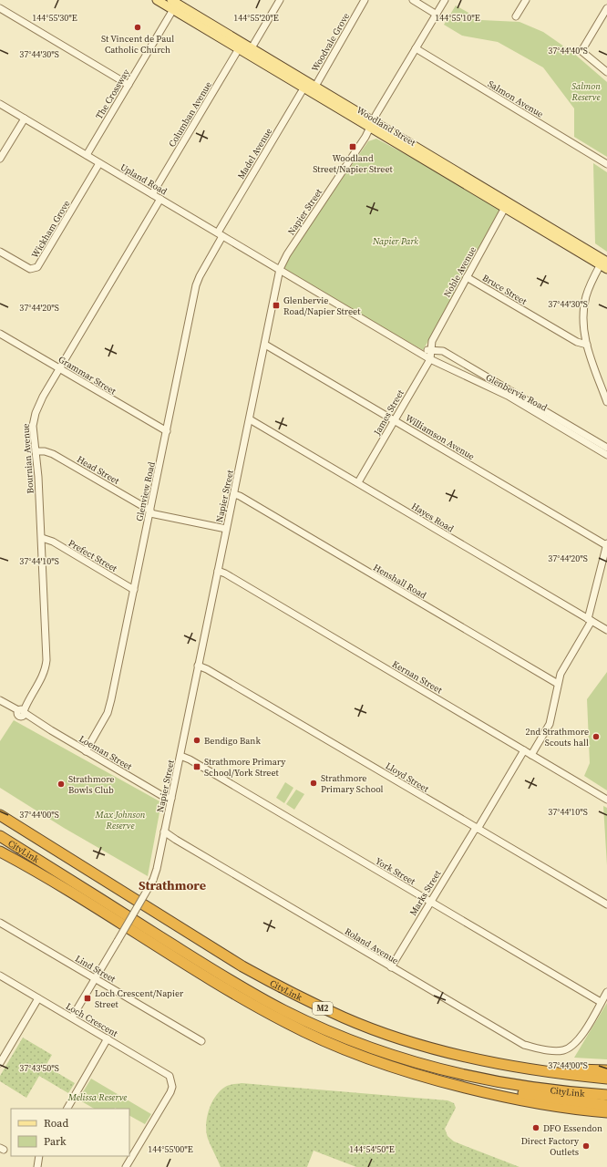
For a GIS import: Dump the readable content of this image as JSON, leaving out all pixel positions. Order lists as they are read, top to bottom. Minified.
{"streets":{"highway":["CityLink","M2"],"main road":["Woodland Street"],"street":["Woodvale Grove","The Crossway","Salmon Avenue","Columban Avenue","Madel Avenue","Upland Road","Napier Street","Wickham Grove","Noble Avenue","Bruce Street","Grammar Street","Glenbervie Road","James Street","Williamson Avenue","Bournian Avenue","Head Street","Glenview Road","Hayes Road","Prefect Street","Henshall Road","Kernan Street","Loeman Street","Lloyd Street","York Street","Marks Street","Roland Avenue","Lind Street","Loch Crescent"]},"crossings":[["Woodvale Grove","Woodland Street"],["Woodvale Grove","Madel Avenue"],["The Crossway","Woodland Street"],["The Crossway","Upland Road"],["Salmon Avenue","Napier Street"],["Columban Avenue","Woodland Street"],["Columban Avenue","Upland Road"],["Woodland Street","Madel Avenue"],["Woodland Street","Napier Street"],["Woodland Street","Noble Avenue"],["Madel Avenue","Upland Road"],["Madel Avenue","Glenview Road"],["Upland Road","Napier Street"],["Upland Road","Wickham Grove"],["Upland Road","Glenbervie Road"],["Upland Road","Bournian Avenue"],["Upland Road","Glenview Road"],["Napier Street","Glenbervie Road"],["Napier Street","Williamson Avenue"],["Napier Street","Head Street"],["Napier Street","Hayes Road"],["Napier Street","Henshall Road"],["Napier Street","Kernan Street"],["Napier Street","Loeman Street"],["Napier Street","Lloyd Street"],["Napier Street","York Street"],["Napier Street","Roland Avenue"],["Napier Street","Lind Street"],["Napier Street","Loch Crescent"],["Noble Avenue","Bruce Street"],["Noble Avenue","Glenbervie Road"],["Grammar Street","Bournian Avenue"],["Grammar Street","Glenview Road"],["Glenbervie Road","James Street"],["James Street","Williamson Avenue"],["James Street","Hayes Road"],["Bournian Avenue","Head Street"],["Bournian Avenue","Prefect Street"],["Bournian Avenue","Loeman Street"],["Head Street","Glenview Road"],["Glenview Road","Prefect Street"],["Glenview Road","Loeman Street"],["Kernan Street","Marks Street"],["Lloyd Street","Marks Street"],["York Street","Marks Street"],["York Street","Roland Avenue"],["Marks Street","Roland Avenue"]],"districts":["Strathmore"],"parks":["Salmon Reserve","Napier Park","Max Johnson Reserve","Melissa Reserve"],"places":{"other":["St Vincent de Paul Catholic Church","2nd Strathmore Scouts hall","Bendigo Bank","Strathmore Primary School","Strathmore Bowls Club","DFO Essendon","Direct Factory Outlets"],"transit":["Woodland Street/Napier Street","Glenbervie Road/Napier Street","Strathmore Primary School/York Street","Loch Crescent/Napier Street"]},"legend":["Road","Park"],"coordinates":["144°55'30\"E","144°55'20\"E","144°55'10\"E","37°44'40\"S","37°44'30\"S","37°44'20\"S","37°44'10\"S","37°44'00\"S","37°43'50\"S","144°55'00\"E","144°54'50\"E"]}
